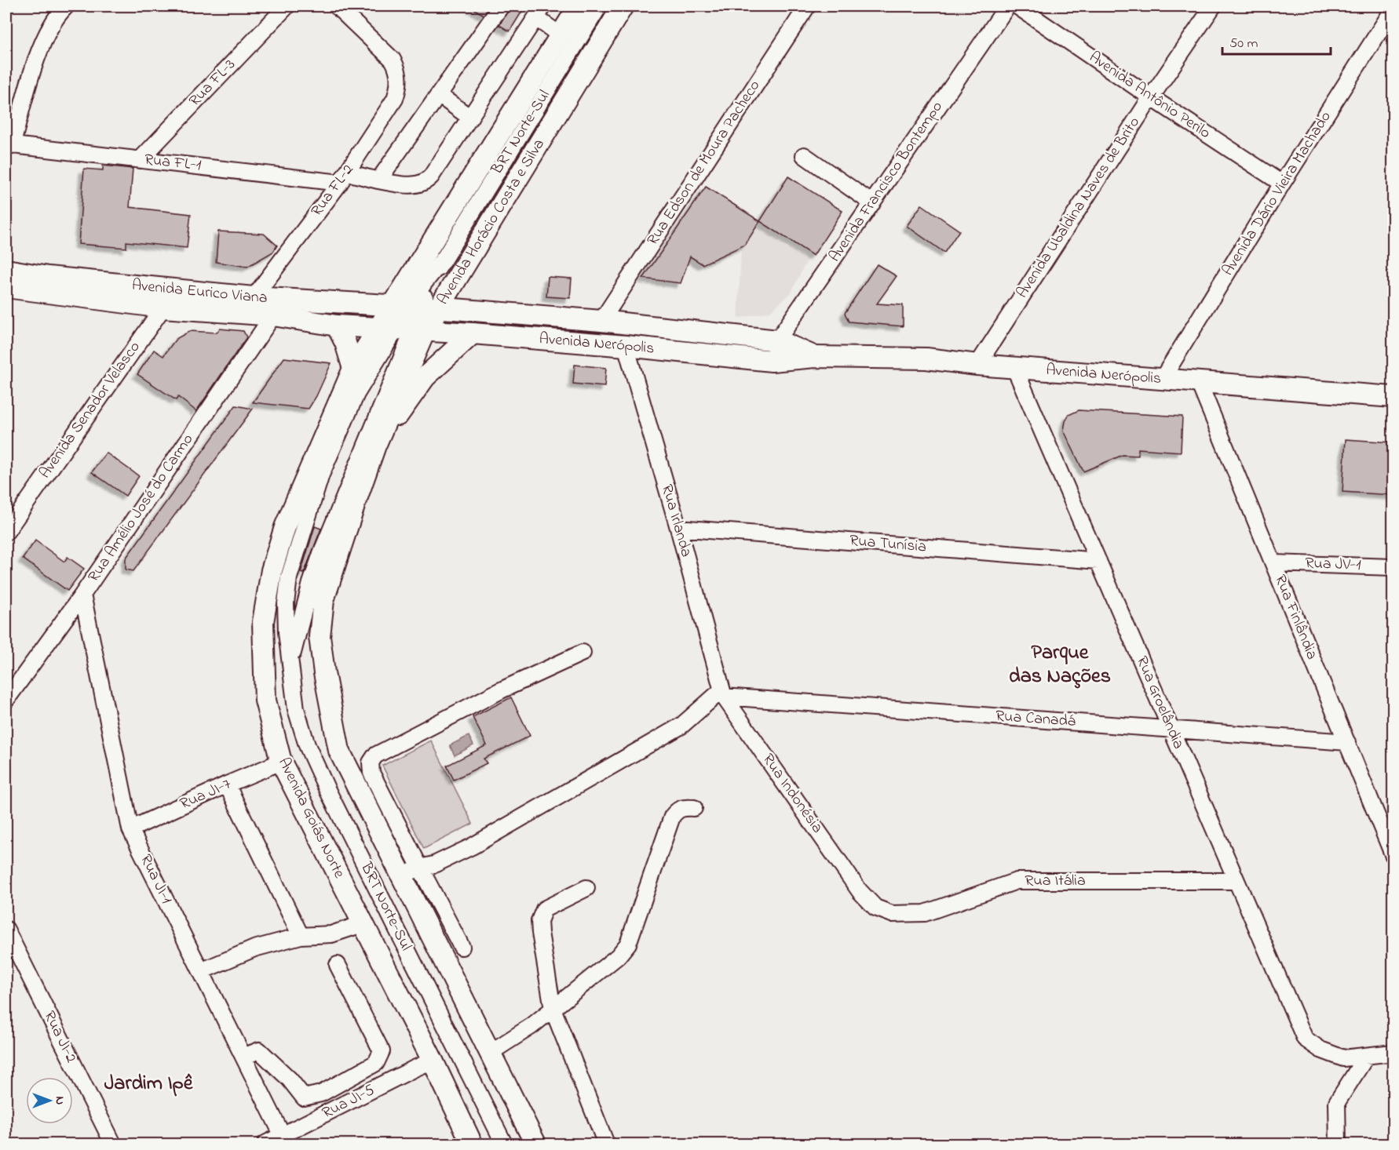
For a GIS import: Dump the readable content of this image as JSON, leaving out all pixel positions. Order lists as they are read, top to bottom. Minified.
{"streets":{"main road":["Avenida Horácio Costa e Silva","Avenida Eurico Viana","Avenida Nerópolis","Avenida Goiás Norte"],"street":["Rua FL-3","Avenida Antônio Perilo","BRT Norte-Sul","Rua FL-1","Rua Edson de Moura Pacheco","Avenida Francisco Bontempo","Rua FL-2","Avenida Dário Vieira Machado","Avenida Ubaldina Naves de Brito","Avenida Senador Velasco","Rua Amélio José do Carmo","Rua Irlanda","Rua Tunísia","Rua JV-1","Rua Finlândia","Rua Groelândia","Rua Canadá","Rua Indonésia","Rua JI-7","Rua JI-1","Rua Itália","Rua JI-2","Rua JI-5"]},"crossings":[["Rua FL-3","Rua FL-1"],["Avenida Antônio Perilo","Avenida Dário Vieira Machado"],["Avenida Antônio Perilo","Avenida Ubaldina Naves de Brito"],["BRT Norte-Sul","Avenida Horácio Costa e Silva"],["BRT Norte-Sul","Avenida Eurico Viana"],["BRT Norte-Sul","Avenida Nerópolis"],["Rua FL-1","Rua FL-2"],["Rua Edson de Moura Pacheco","Avenida Nerópolis"],["Avenida Francisco Bontempo","Avenida Nerópolis"],["Rua FL-2","Avenida Eurico Viana"],["Avenida Dário Vieira Machado","Avenida Nerópolis"],["Avenida Ubaldina Naves de Brito","Avenida Nerópolis"],["Avenida Horácio Costa e Silva","Avenida Eurico Viana"],["Avenida Horácio Costa e Silva","Avenida Nerópolis"],["Avenida Horácio Costa e Silva","Avenida Goiás Norte"],["Avenida Eurico Viana","Avenida Nerópolis"],["Avenida Eurico Viana","Avenida Senador Velasco"],["Avenida Eurico Viana","Rua Amélio José do Carmo"],["Avenida Nerópolis","Rua Irlanda"],["Avenida Nerópolis","Rua Finlândia"],["Avenida Nerópolis","Rua Groelândia"],["Rua Amélio José do Carmo","Rua JI-1"],["Rua Irlanda","Rua Tunísia"],["Rua Irlanda","Rua Canadá"],["Rua Irlanda","Rua Indonésia"],["Rua Tunísia","Rua Groelândia"],["Rua JV-1","Rua Finlândia"],["Rua Finlândia","Rua Canadá"],["Rua Groelândia","Rua Canadá"],["Rua Groelândia","Rua Itália"],["Rua Canadá","Rua Indonésia"],["Rua Indonésia","Rua Itália"],["Rua JI-7","Avenida Goiás Norte"],["Rua JI-7","Rua JI-1"],["Avenida Goiás Norte","Rua JI-5"],["Rua JI-1","Rua JI-5"]],"districts":["Parque das Nações","Jardim Ipê"],"scale_bar":"50 m","north":"right"}
